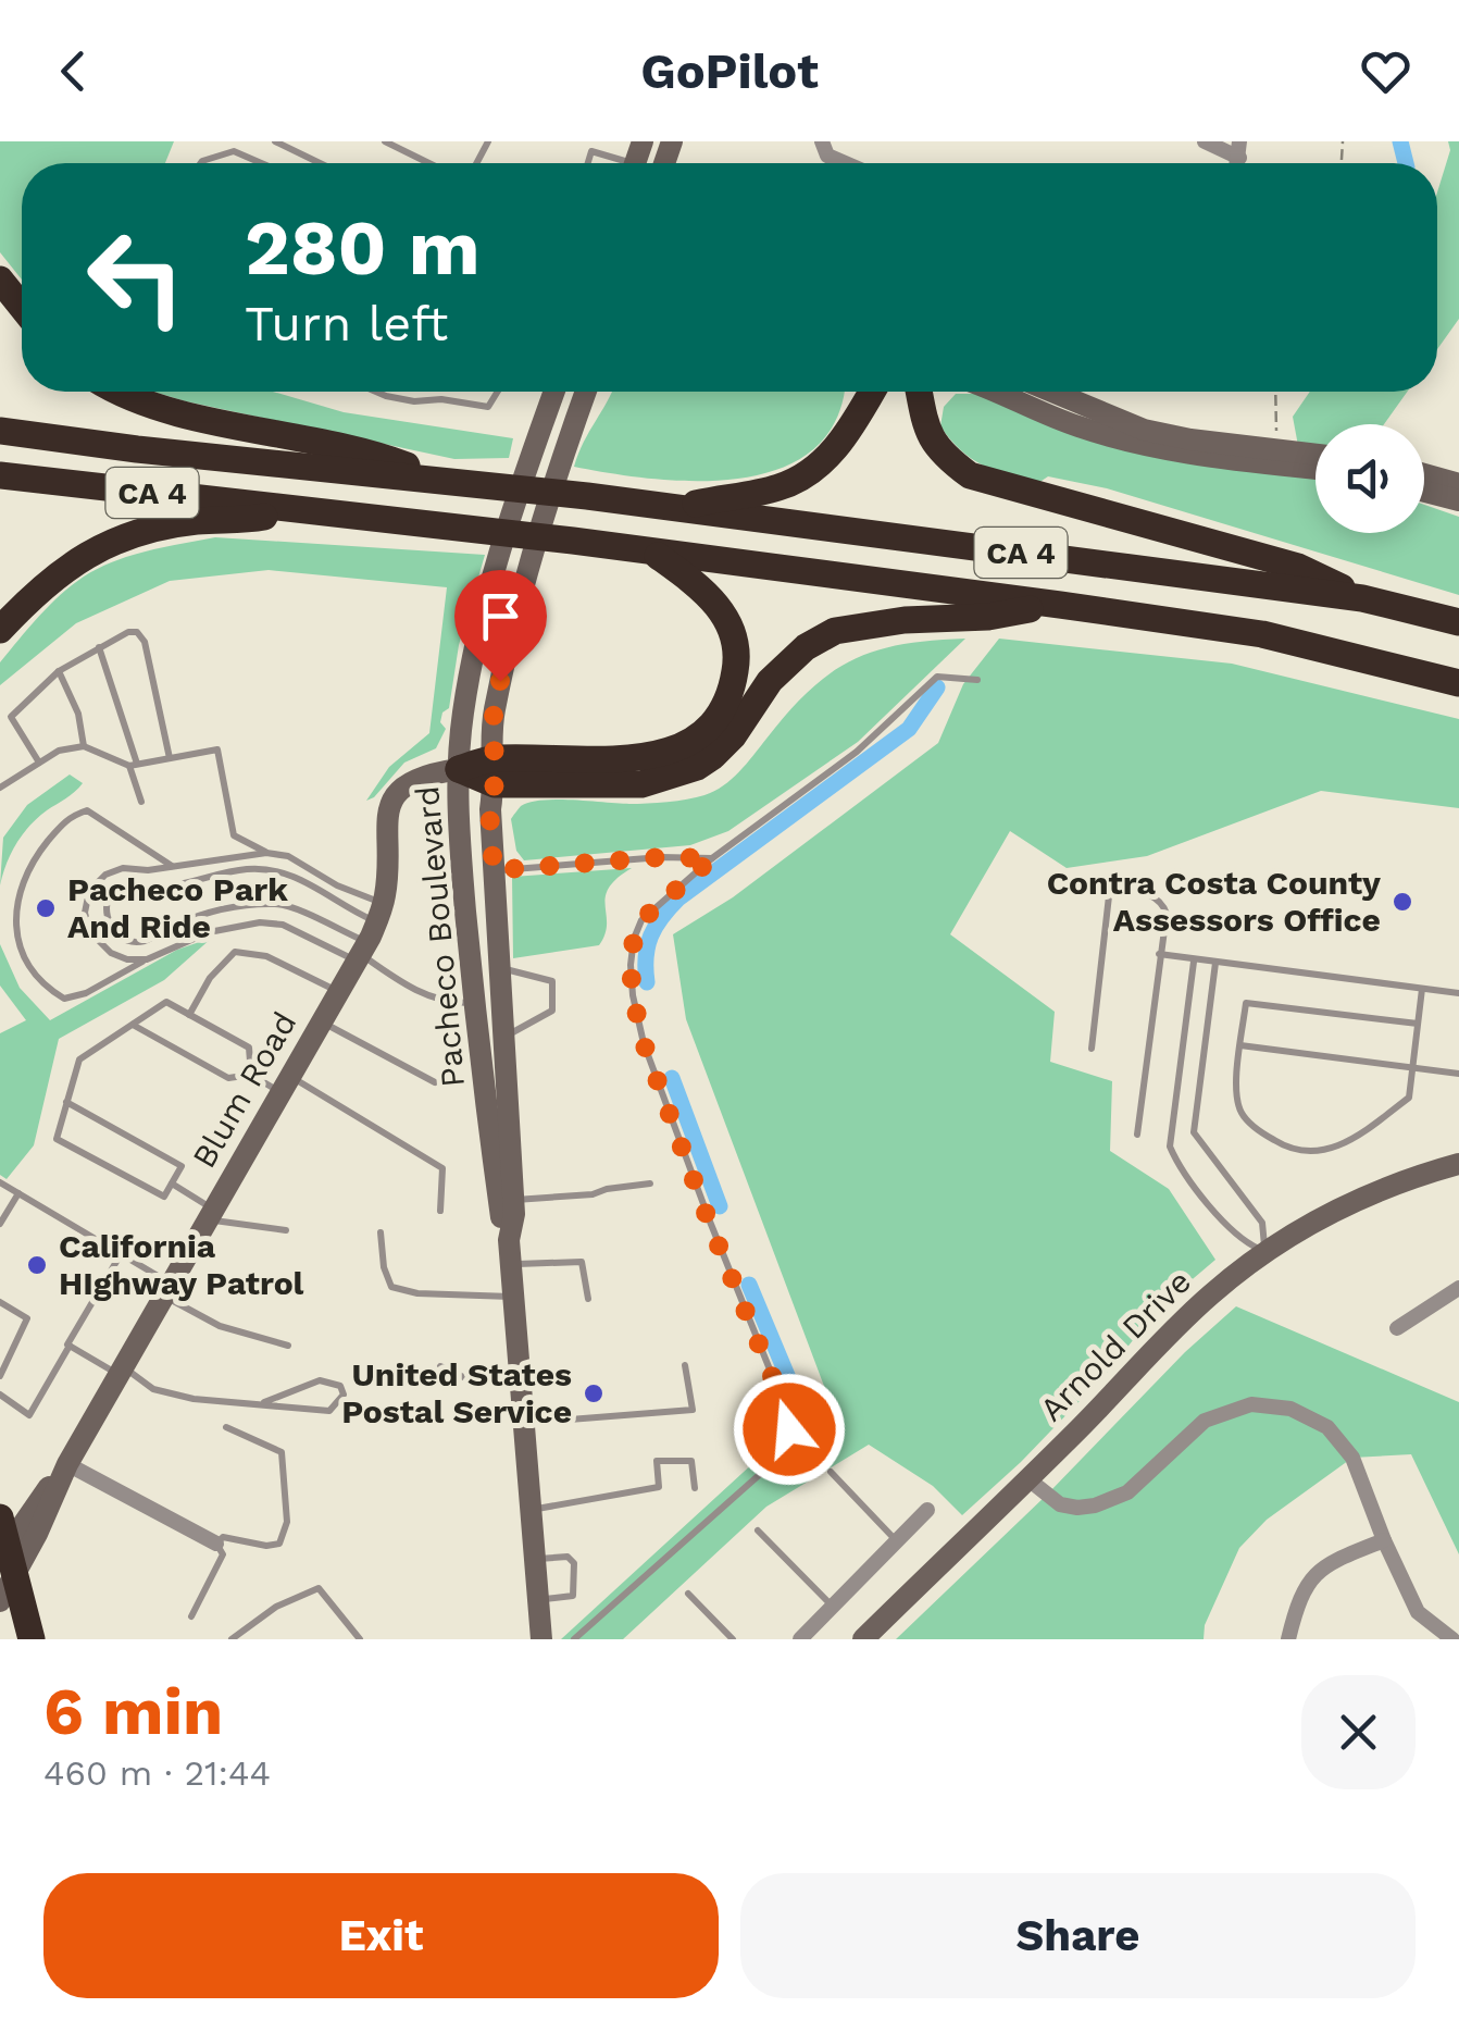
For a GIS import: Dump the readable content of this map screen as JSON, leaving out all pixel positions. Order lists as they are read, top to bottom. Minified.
{"streets":{"highway":["CA 4"],"street":["Pacheco Boulevard","Blum Road","Arnold Drive"]},"crossings":[["Pacheco Boulevard","Blum Road"]],"places":["Contra Costa County Assessors Office","Pacheco Park And Ride","California HIghway Patrol","United States Postal Service"],"page":{"header":"GoPilot","turn":["280 m","Turn left"],"heading":["6 min","460 m · 21:44"],"buttons":["Exit","Share"]}}
